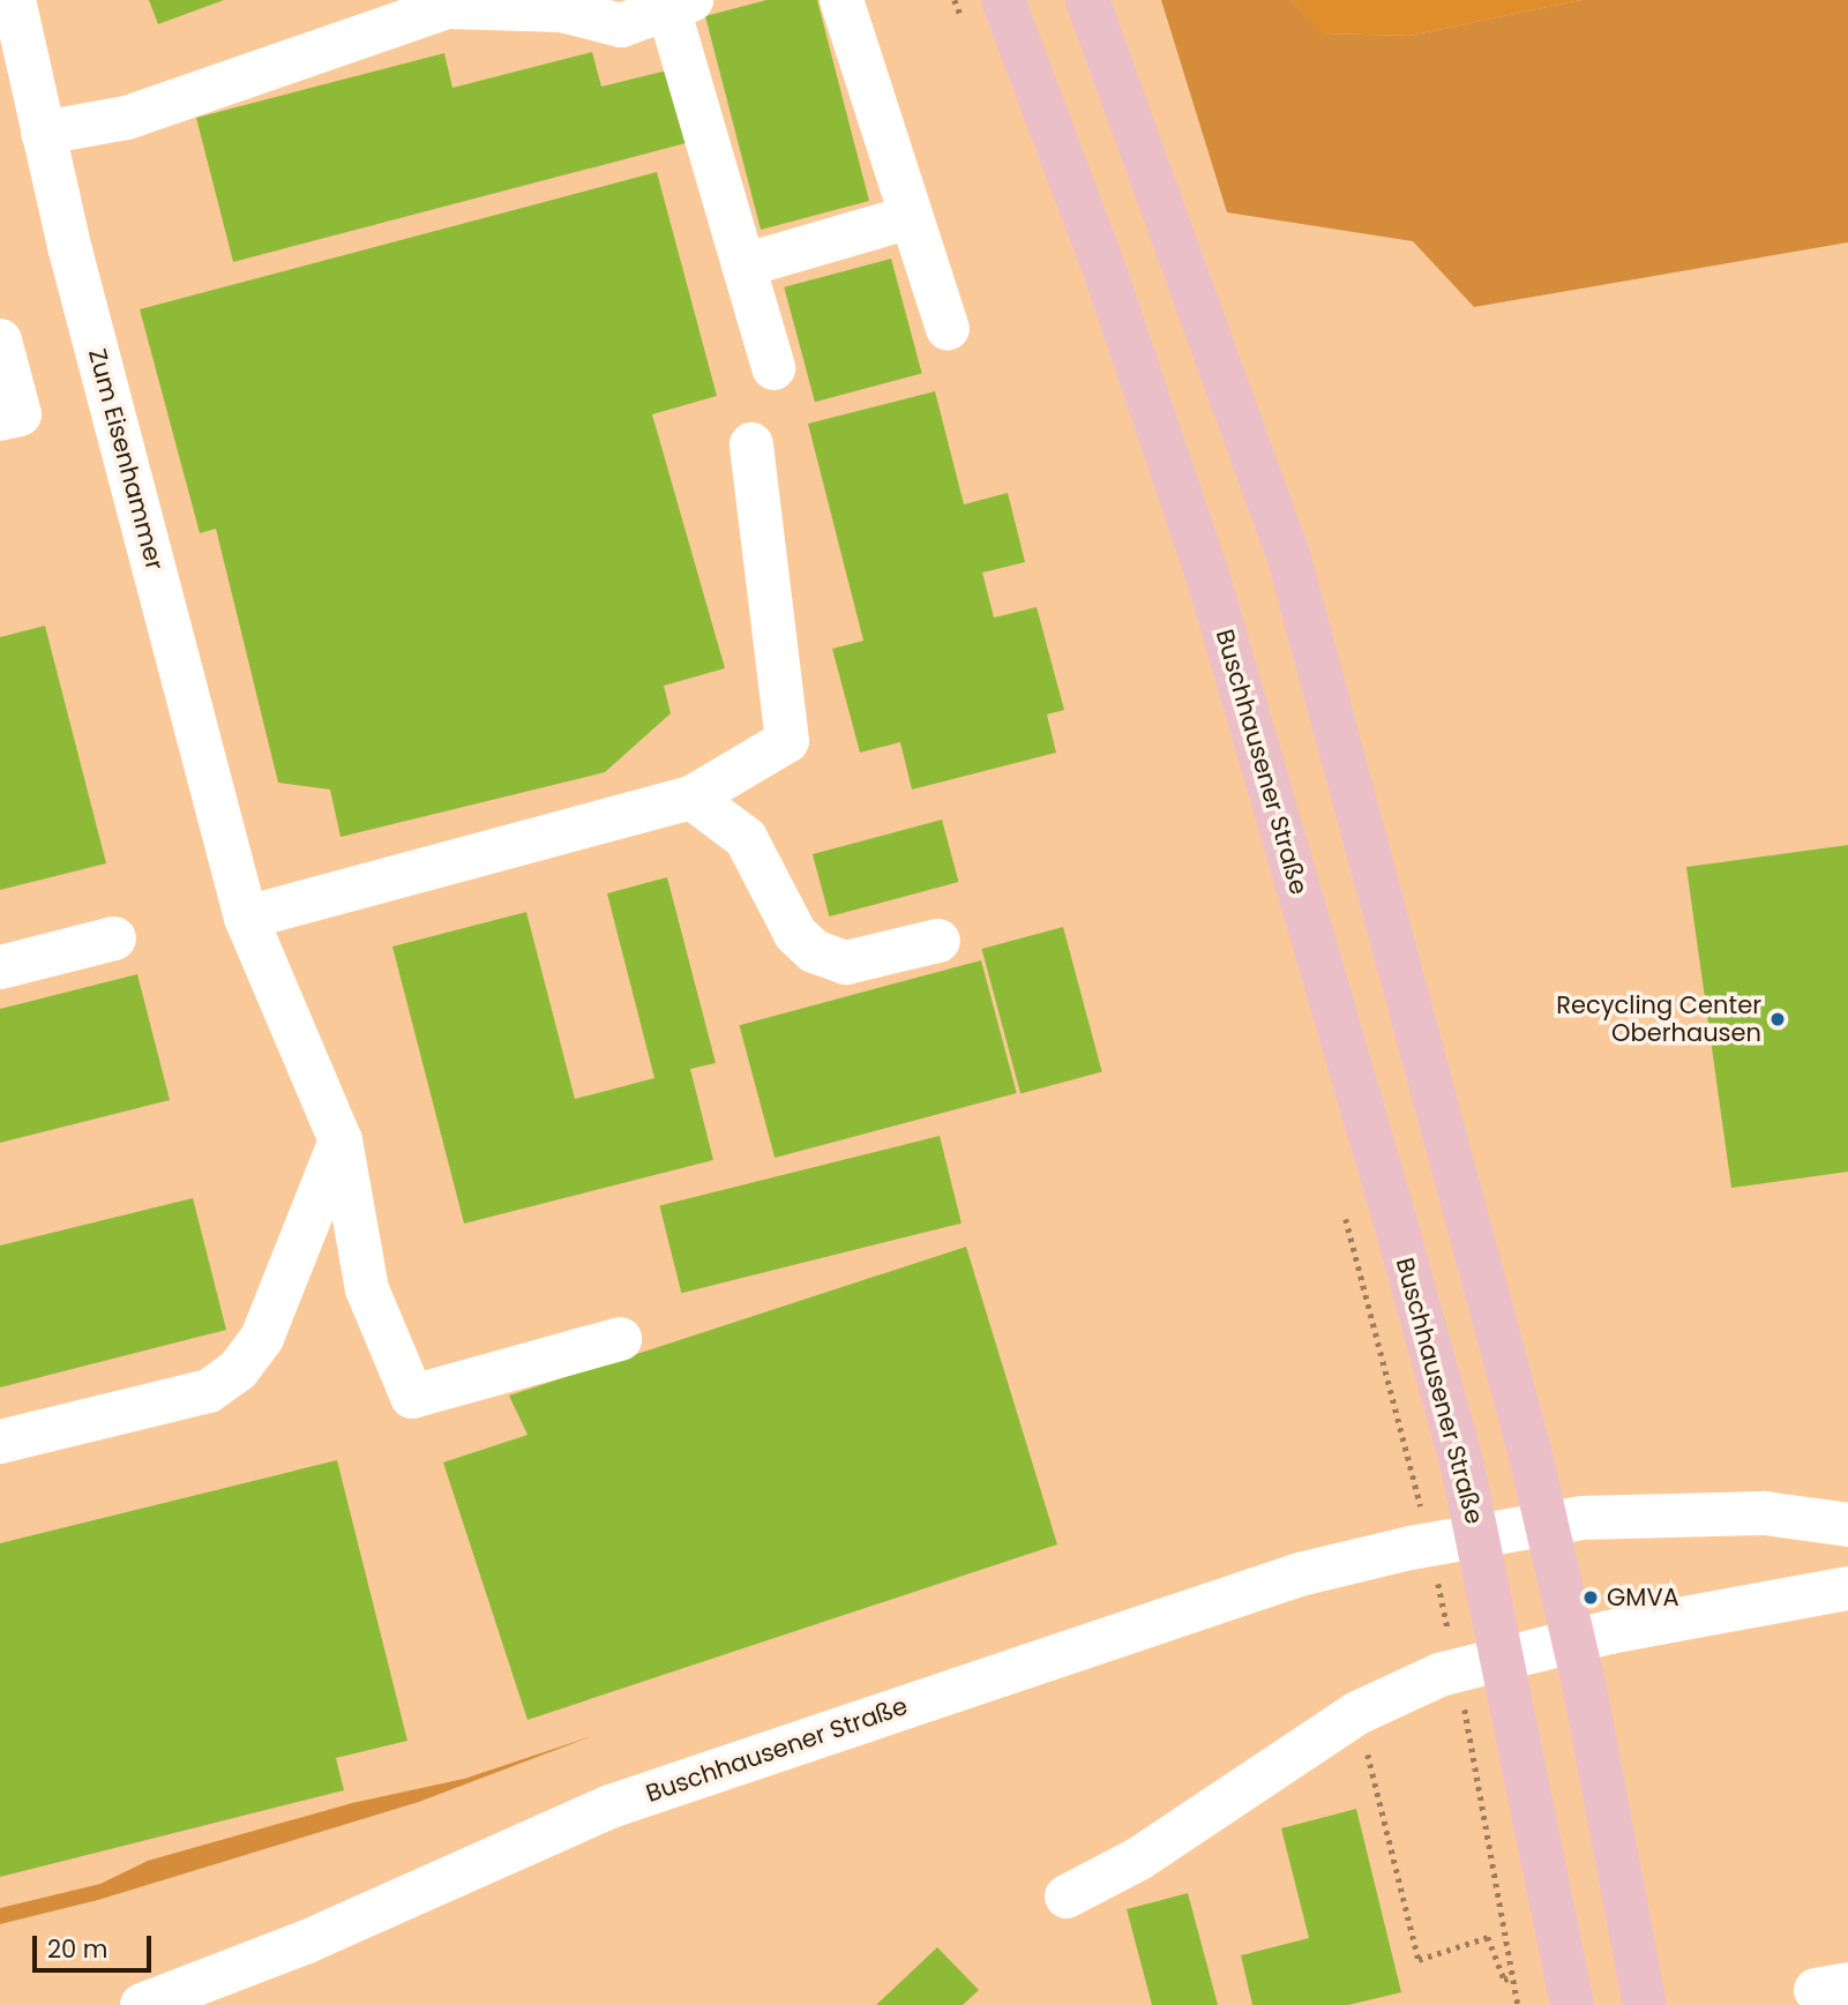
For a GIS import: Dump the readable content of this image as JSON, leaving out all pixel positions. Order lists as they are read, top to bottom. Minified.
{"streets":{"main road":["Buschhausener Straße"],"street":["Zum Eisenhammer"]},"places":["Recycling Center Oberhausen","GMVA"],"scale_bar":"20 m"}
